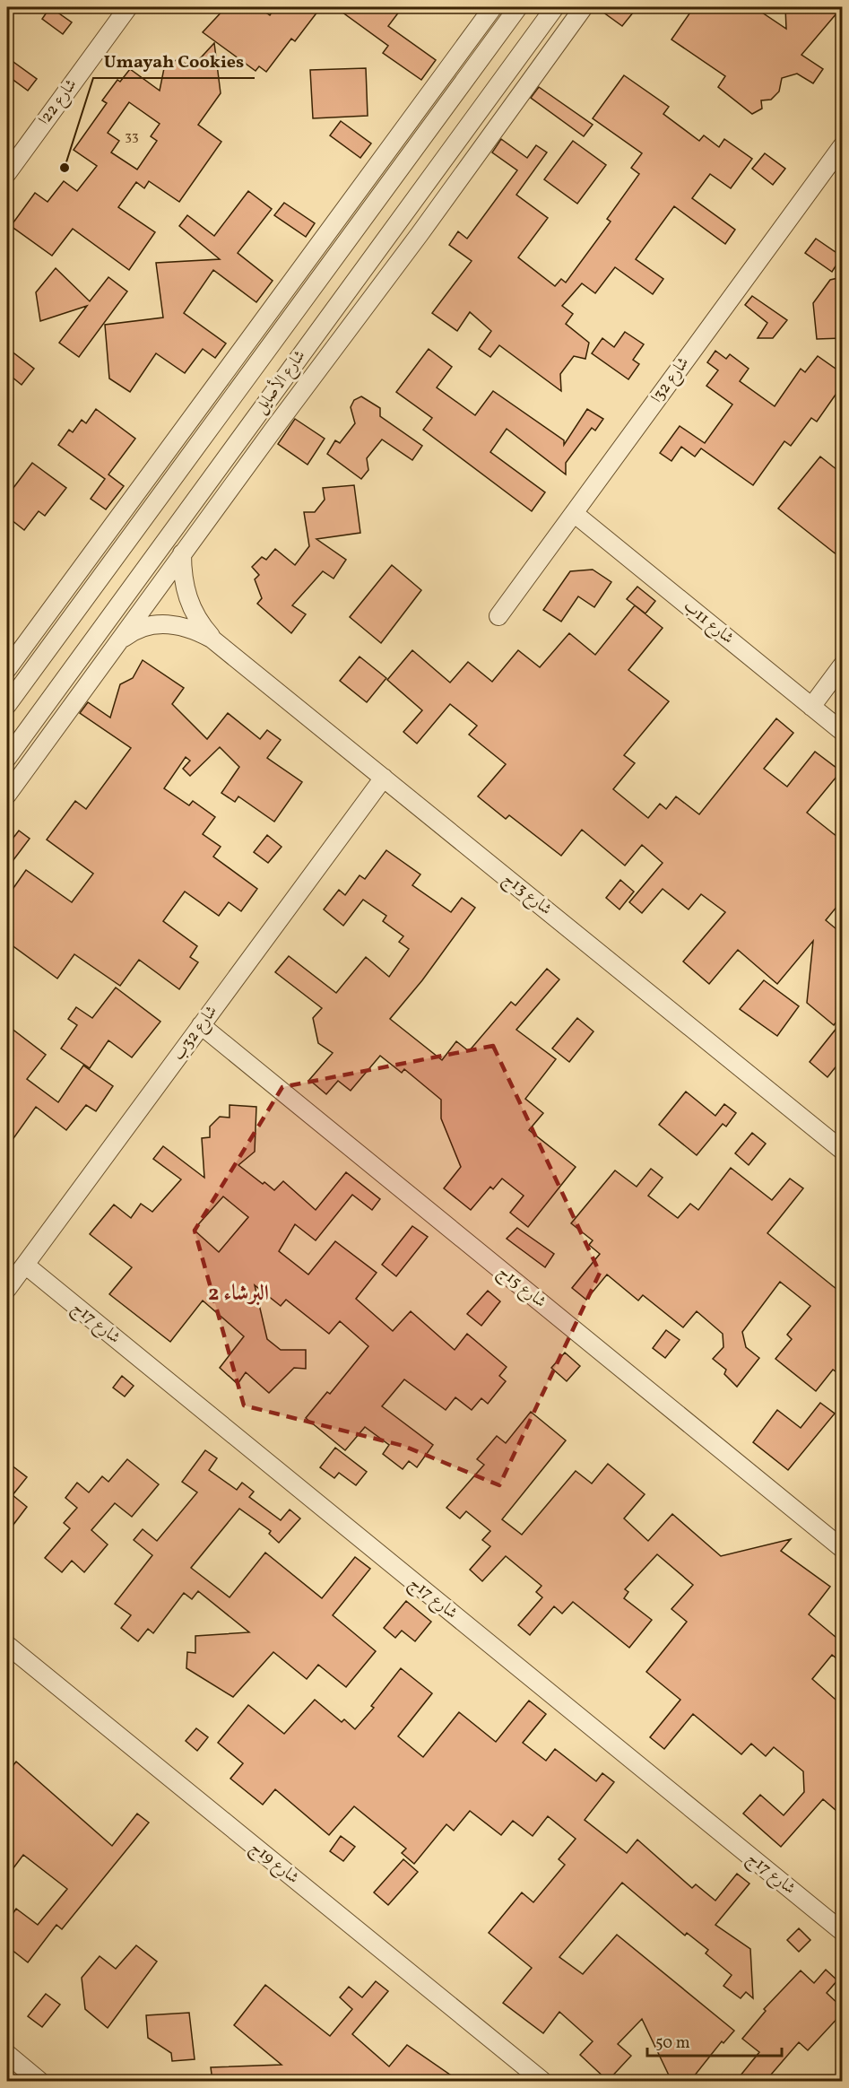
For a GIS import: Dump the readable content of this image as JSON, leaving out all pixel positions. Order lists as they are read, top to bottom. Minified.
{"streets":{"street":["شارع 22ا","شارع 32ا","شارع الأصايل","شارع 11ب","شارع 13ج","شارع 32ب","شارع 15ج","شارع 17ج","شارع 19ج"]},"crossings":[["شارع 32ا","شارع 11ب"],["شارع 13ج","شارع 32ب"],["شارع 32ب","شارع 15ج"],["شارع 32ب","شارع 17ج"]],"districts":["البرشاء 2"],"places":["Umayah Cookies"],"house_numbers":["33"],"scale_bar":"50 m"}
